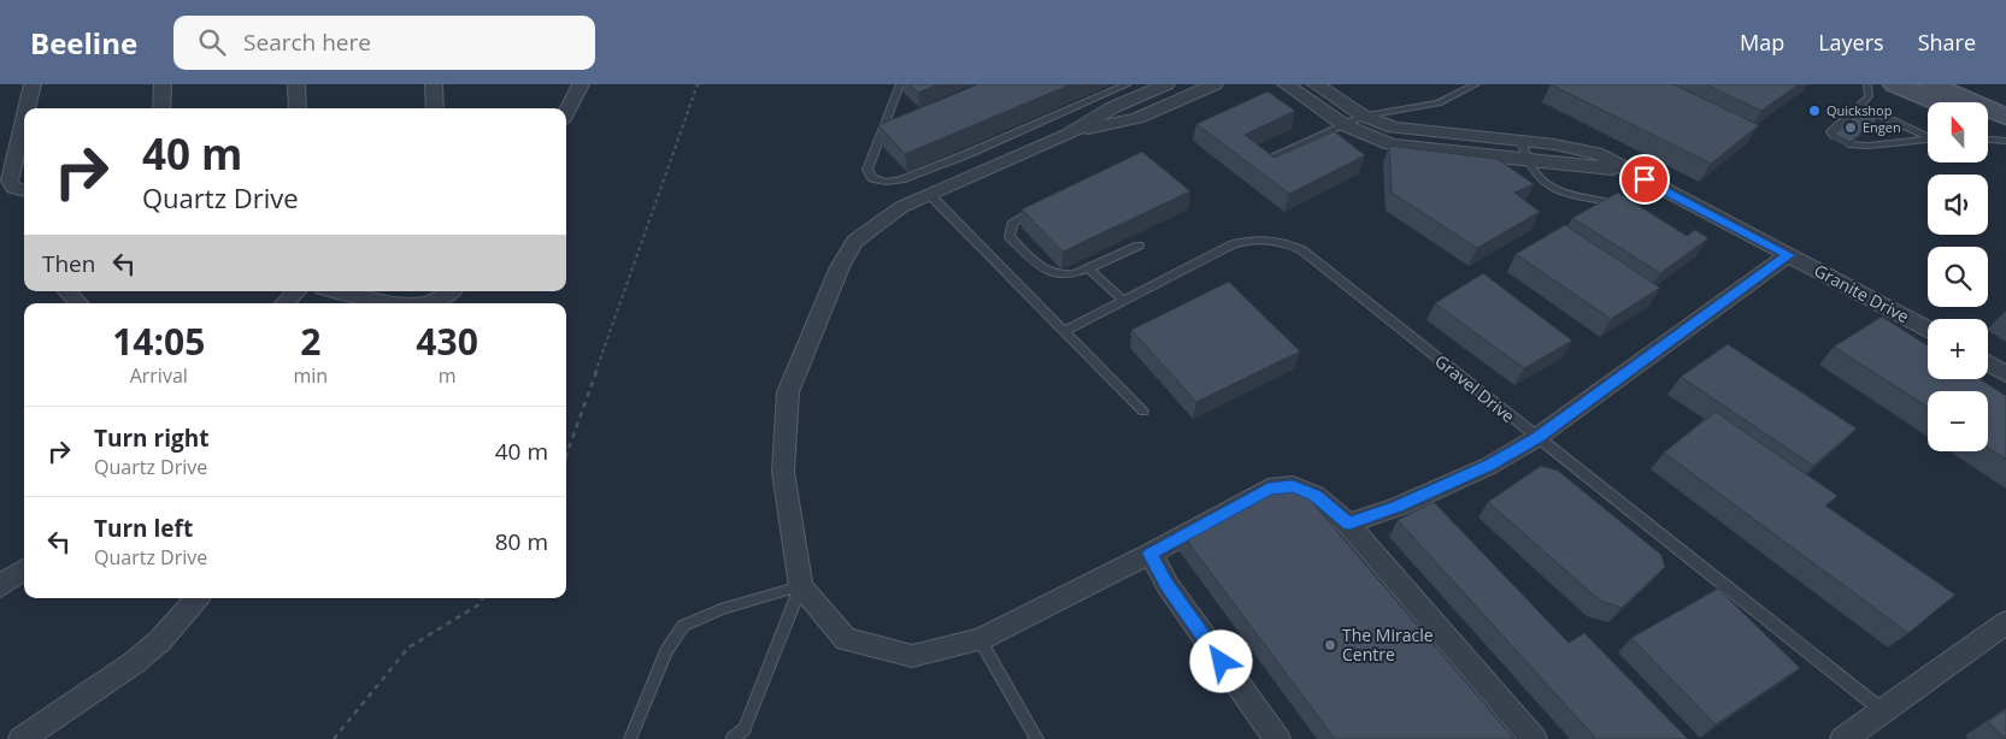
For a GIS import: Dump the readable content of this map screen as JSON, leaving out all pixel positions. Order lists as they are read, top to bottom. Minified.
{"streets":{"street":["Granite Drive"],"lane":["Gravel Drive"]},"places":["Quickshop","Engen","The Miracle Centre"],"north":"top","page":{"header":"Beeline","search":"Search here","nav":["Map","Layers","Share"],"map_buttons":["+","−"],"turn":["40 m","Quartz Drive"],"then":"Then","eta":["14:05","Arrival","2","min","430","m"],"list":[{"name":"Turn right","note":"Quartz Drive","value":"40 m"},{"name":"Turn left","note":"Quartz Drive","value":"80 m"}]}}
